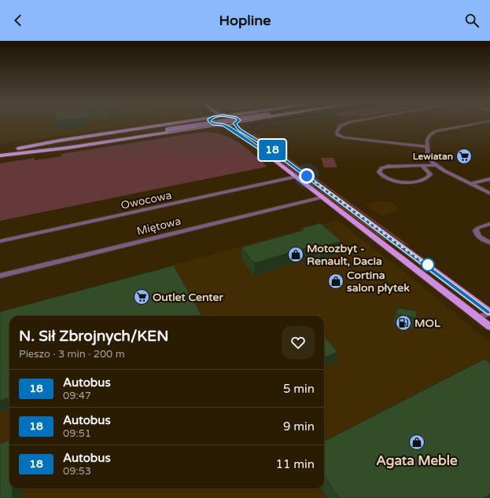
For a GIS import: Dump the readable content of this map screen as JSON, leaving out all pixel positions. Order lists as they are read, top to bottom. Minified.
{"streets":{"street":["Owocowa","Miętowa"]},"places":{"supermarket":["Lewiatan","Outlet Center"],"shop":["Motozbyt - Renault, Dacia","Cortina salon płytek","Agata Meble"],"fuel station":["MOL"]},"lines":["bus line 18"],"page":{"header":"Hopline","on_map":"18","heading":["N. Sił Zbrojnych/KEN","Pieszo · 3 min · 200 m"],"list":[{"mark":"18","name":"Autobus","note":"09:47","value":"5 min"},{"mark":"18","name":"Autobus","note":"09:51","value":"9 min"},{"mark":"18","name":"Autobus","note":"09:53","value":"11 min"}]}}
